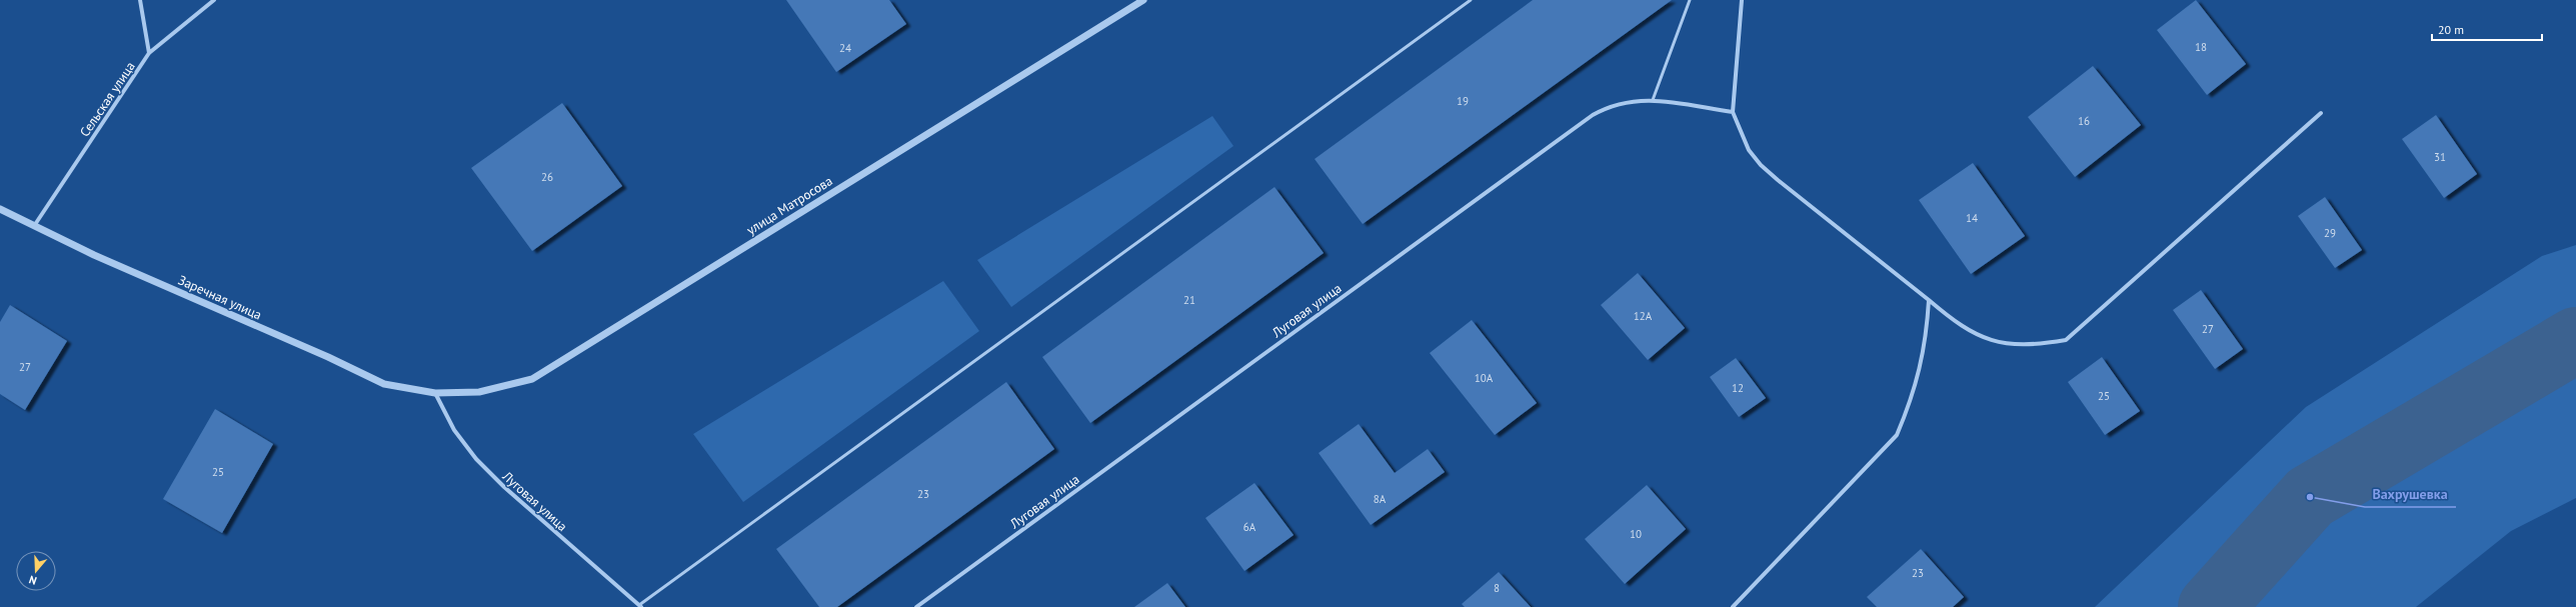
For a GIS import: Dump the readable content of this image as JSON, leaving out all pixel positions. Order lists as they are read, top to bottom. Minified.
{"streets":{"street":["Сельская улица","улица Матросова","Заречная улица","Луговая улица"]},"crossings":[["Сельская улица","Заречная улица"],["улица Матросова","Заречная улица"],["улица Матросова","Луговая улица"],["Заречная улица","Луговая улица"]],"places":["Вахрушевка"],"house_numbers":["18","24","19","16","31","26","14","29","21","12А","27","27","10А","12","25","25","23","8А","6А","10","23","8"],"scale_bar":"20 m","north":"bottom"}
